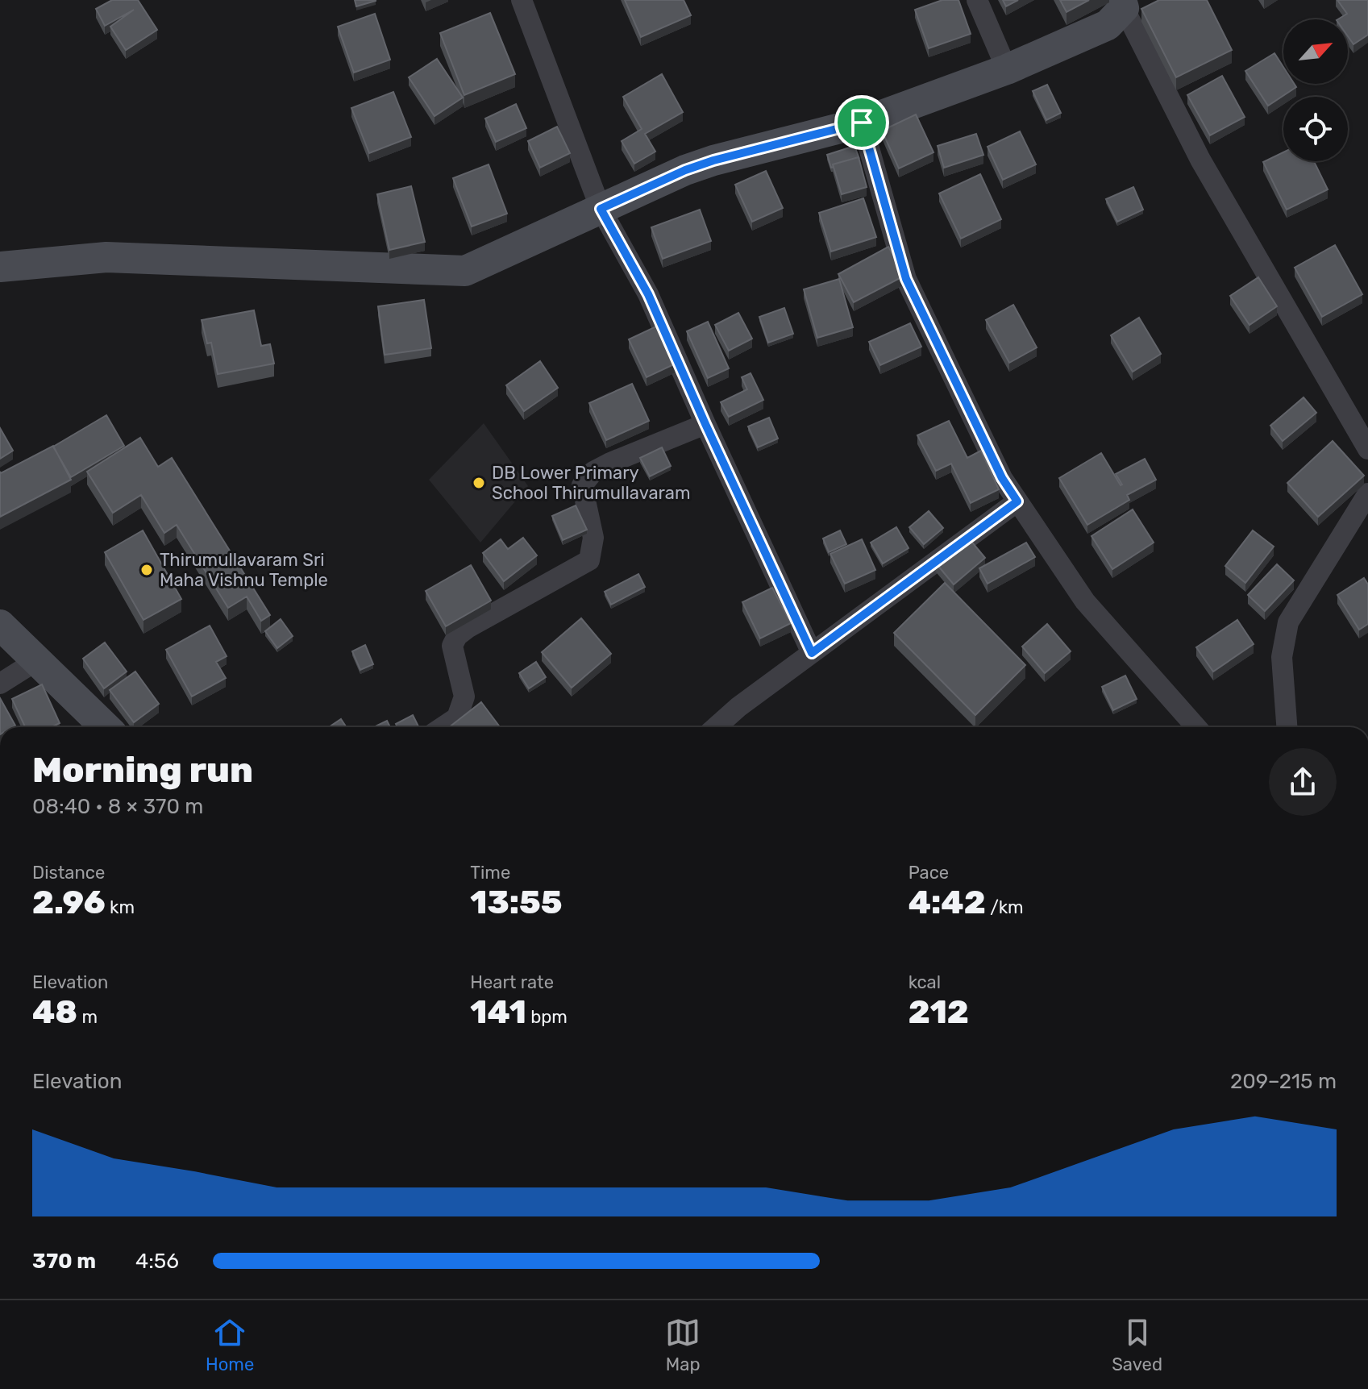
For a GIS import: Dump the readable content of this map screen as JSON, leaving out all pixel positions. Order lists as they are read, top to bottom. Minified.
{"places":["DB Lower Primary School Thirumullavaram","Thirumullavaram Sri Maha Vishnu Temple"],"north":"top right","page":{"heading":["Morning run","08:40 · 8 × 370 m"],"stats":[["Distance","2.96 km"],["Time","13:55"],["Pace","4:42 /km"],["Elevation","48 m"],["Heart rate","141 bpm"],["kcal","212"]],"chart":["Elevation","209–215 m"],"list":[{"name":"370 m","note":"4:56"}],"tabs":["Home","Map","Saved"]}}
